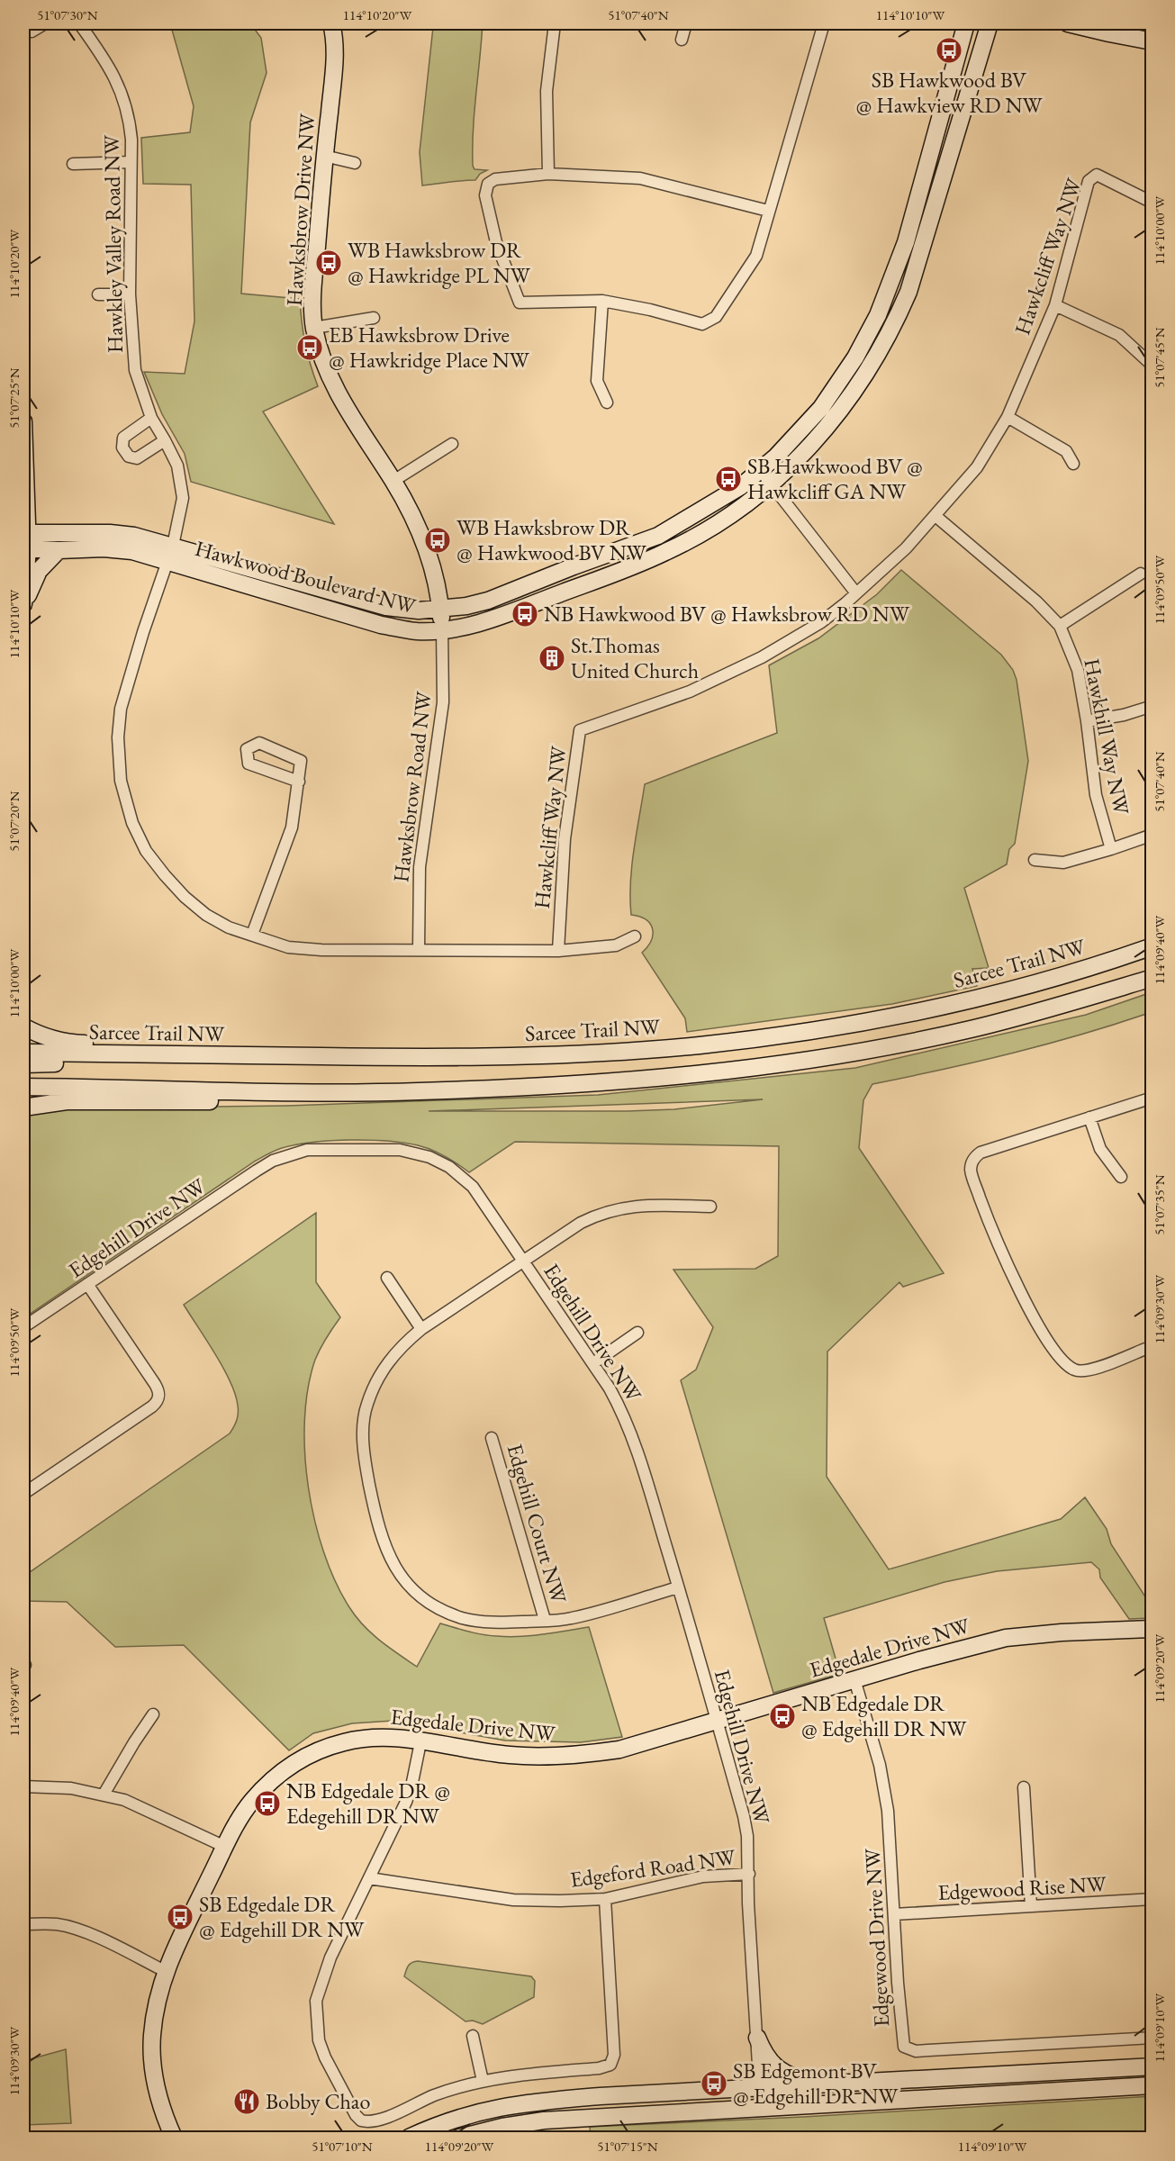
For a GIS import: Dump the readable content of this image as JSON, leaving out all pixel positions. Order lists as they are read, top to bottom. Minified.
{"streets":{"street":["Hawksbrow Drive NW","Hawkley Valley Road NW","Hawkcliff Way NW","Hawkwood Boulevard NW","Hawkhill Way NW","Hawksbrow Road NW","Sarcee Trail NW","Edgehill Drive NW","Edgehill Court NW","Edgedale Drive NW","Edgeford Road NW","Edgewood Rise NW","Edgewood Drive NW"]},"crossings":[["Hawksbrow Drive NW","Hawkwood Boulevard NW"],["Hawksbrow Drive NW","Hawksbrow Road NW"],["Hawkley Valley Road NW","Hawkwood Boulevard NW"],["Hawkcliff Way NW","Hawkhill Way NW"],["Hawkwood Boulevard NW","Hawksbrow Road NW"],["Edgehill Drive NW","Edgedale Drive NW"],["Edgehill Drive NW","Edgeford Road NW"],["Edgedale Drive NW","Edgewood Drive NW"],["Edgewood Rise NW","Edgewood Drive NW"]],"places":{"bus stop":["SB Hawkwood BV @ Hawkview RD NW","WB Hawksbrow DR @ Hawkridge PL NW","EB Hawksbrow Drive @ Hawkridge Place NW","SB Hawkwood BV @ Hawkcliff GA NW","WB Hawksbrow DR @ Hawkwood BV NW","NB Hawkwood BV @ Hawksbrow RD NW","NB Edgedale DR @ Edgehill DR NW","NB Edgedale DR @ Edegehill DR NW","SB Edgedale DR @ Edgehill DR NW","SB Edgemont BV @ Edgehill DR NW"],"building":["St.Thomas United Church"],"restaurant":["Bobby Chao"]},"coordinates":["51°07'30\"N","114°10'20\"W","51°07'40\"N","114°10'10\"W","114°10'00\"W","51°07'45\"N","51°07'25\"N","114°09'50\"W","51°07'20\"N","114°09'40\"W","51°07'35\"N","114°09'30\"W","114°09'20\"W","114°09'10\"W","51°07'10\"N","51°07'15\"N"]}
